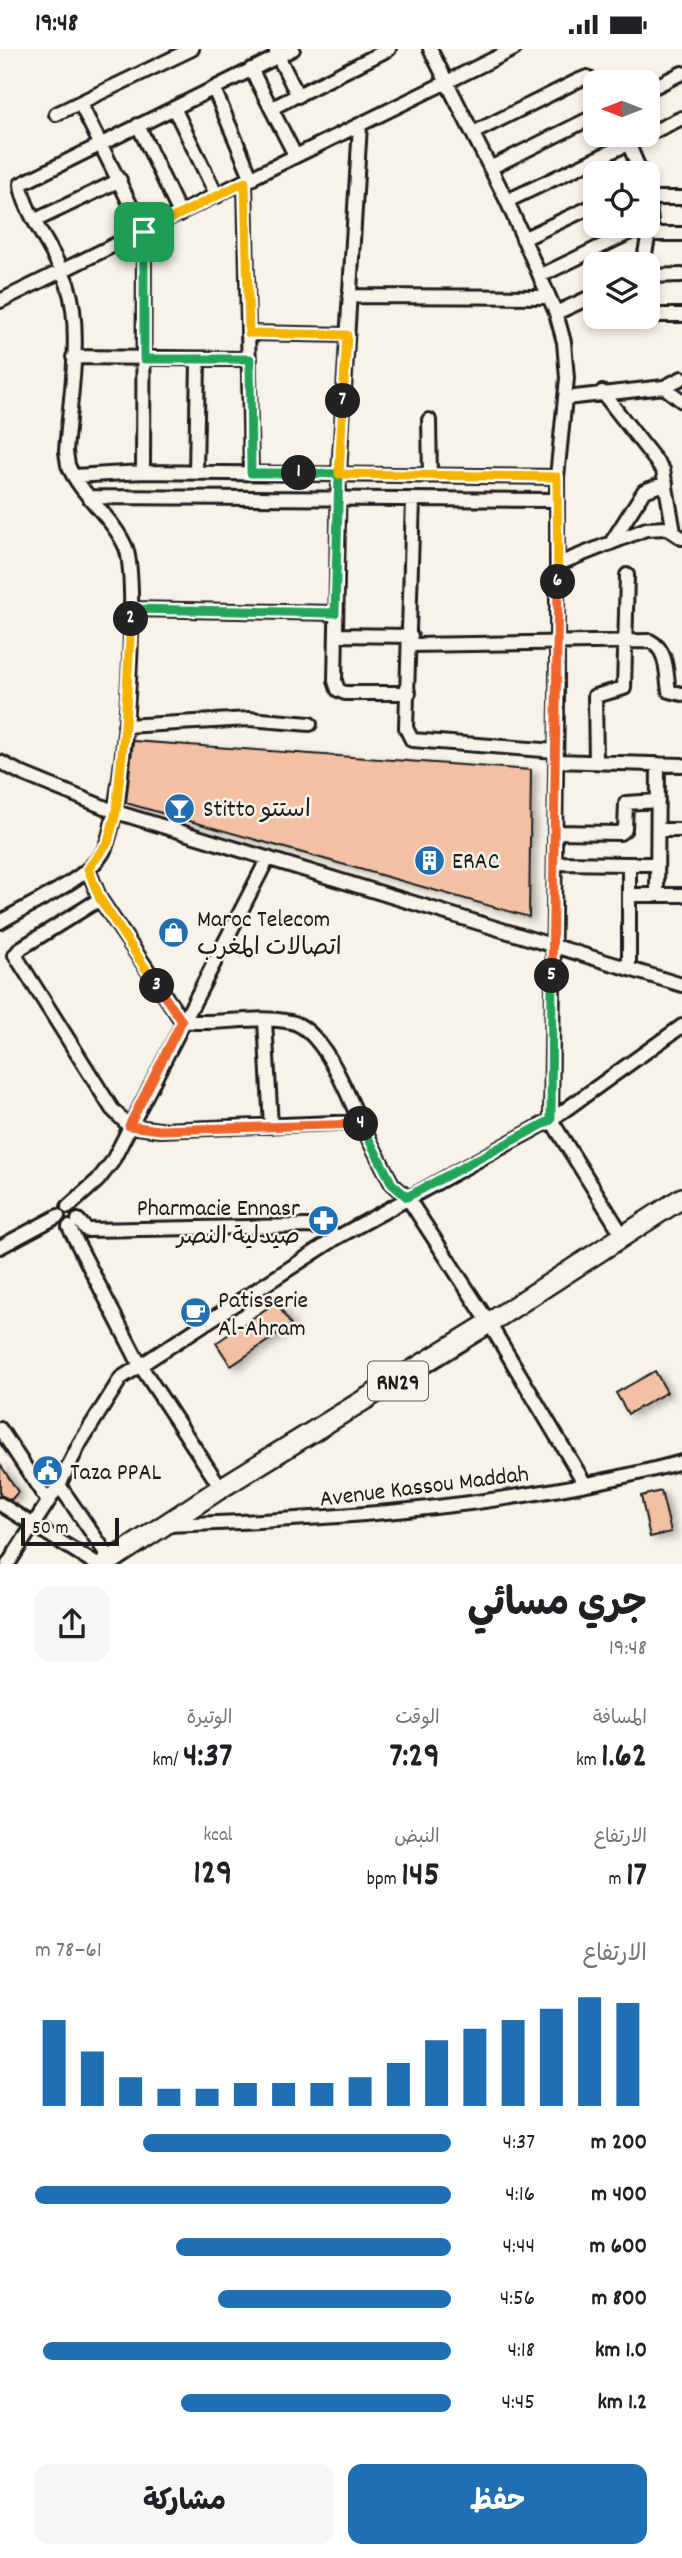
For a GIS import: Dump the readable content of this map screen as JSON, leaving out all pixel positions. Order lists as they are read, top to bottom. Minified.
{"streets":{"main road":["RN29"],"street":["Avenue Kassou Maddah"]},"crossings":[["RN29","Avenue Kassou Maddah"]],"places":{"bar":["Stitto استتو"],"building":["ERAC"],"shop":["Maroc Telecom اتصالات المغرب"],"pharmacy":["Pharmacie Ennasr صيدلية النصر"],"cafe":["Patisserie Al-Ahram"],"public building":["Taza PPAL"]},"scale_bar":"50 m","north":"left","page":{"status":"19:48","pins":["7","1","6","2","5","3","4"],"scale":"50 m","heading":["جري مسائي","19:48"],"stats":[["المسافة","1.62 km"],["الوقت","7:29"],["الوتيرة","4:37 /km"],["الارتفاع","17 m"],["النبض","145 bpm"],["kcal","129"]],"chart":["الارتفاع","61–78 m"],"list":[{"name":"200 m","note":"4:37"},{"name":"400 m","note":"4:16"},{"name":"600 m","note":"4:44"},{"name":"800 m","note":"4:56"},{"name":"1.0 km","note":"4:18"},{"name":"1.2 km","note":"4:45"}],"buttons":["حفظ","مشاركة"]}}
